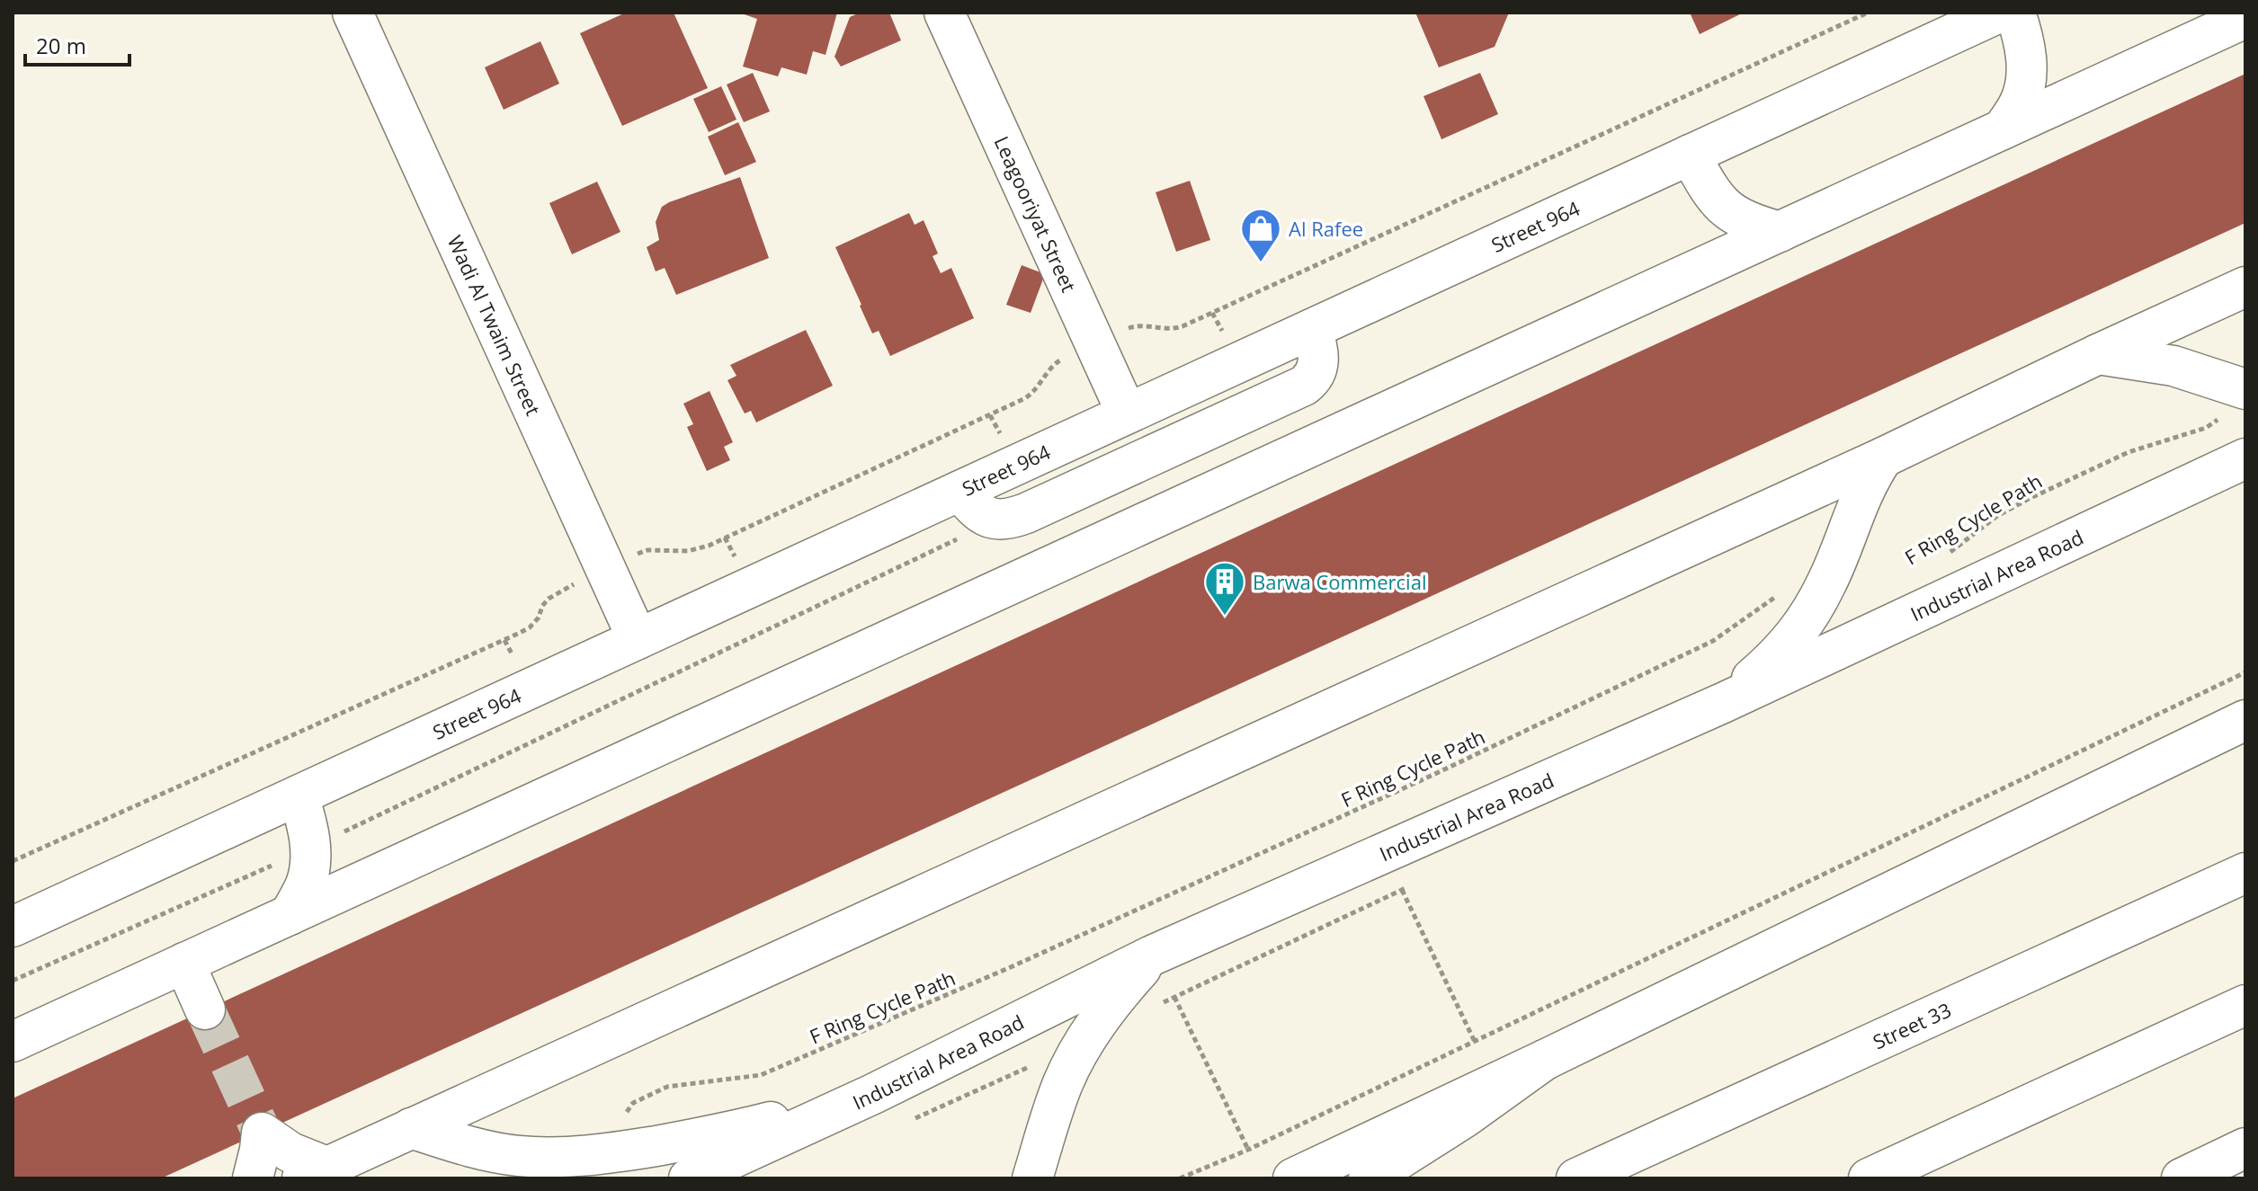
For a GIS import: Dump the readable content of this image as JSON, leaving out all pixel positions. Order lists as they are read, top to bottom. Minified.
{"streets":{"main road":["Leagooriyat Street","Street 964","Wadi Al Twaim Street","Industrial Area Road","Street 33"],"path":["F Ring Cycle Path"]},"crossings":[["Leagooriyat Street","Street 964"],["Street 964","Wadi Al Twaim Street"]],"places":{"shop":["Al Rafee"],"building":["Barwa Commercial"]},"scale_bar":"20 m"}
